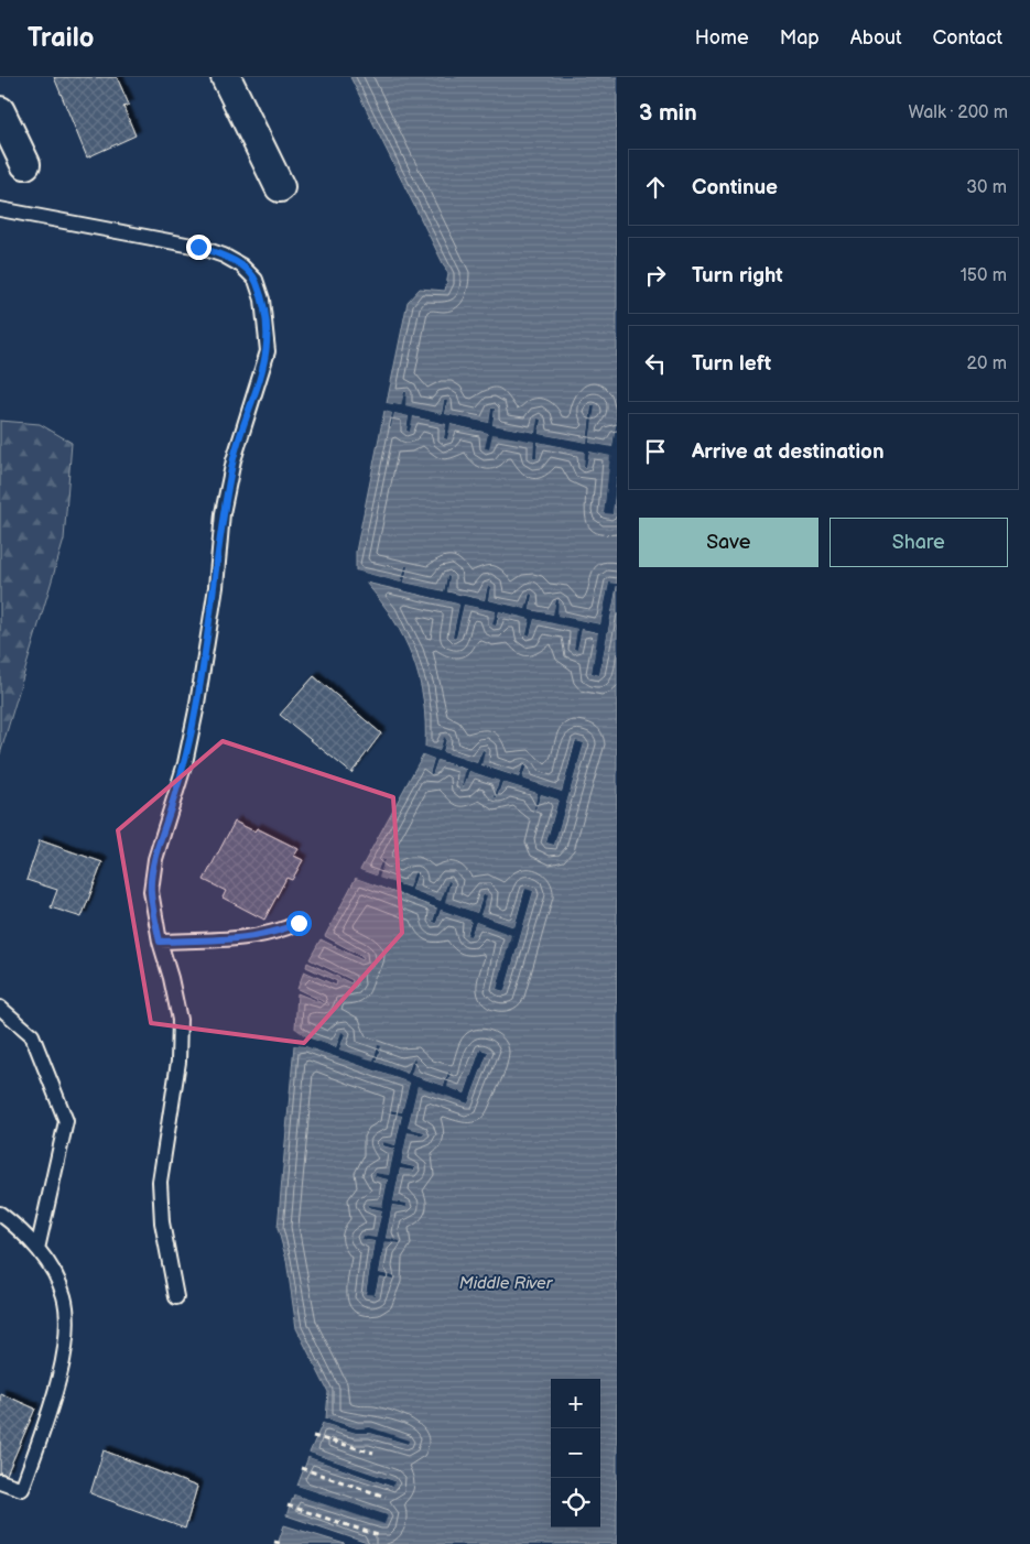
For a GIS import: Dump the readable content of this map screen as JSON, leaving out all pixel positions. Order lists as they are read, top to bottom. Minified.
{"water":["Middle River"],"page":{"header":"Trailo","nav":["Home","Map","About","Contact"],"heading":["3 min","Walk · 200 m"],"list":[["Continue","30 m"],["Turn right","150 m"],["Turn left","20 m"],"Arrive at destination"],"buttons":["Save","Share"],"map_buttons":["+","−"]}}
